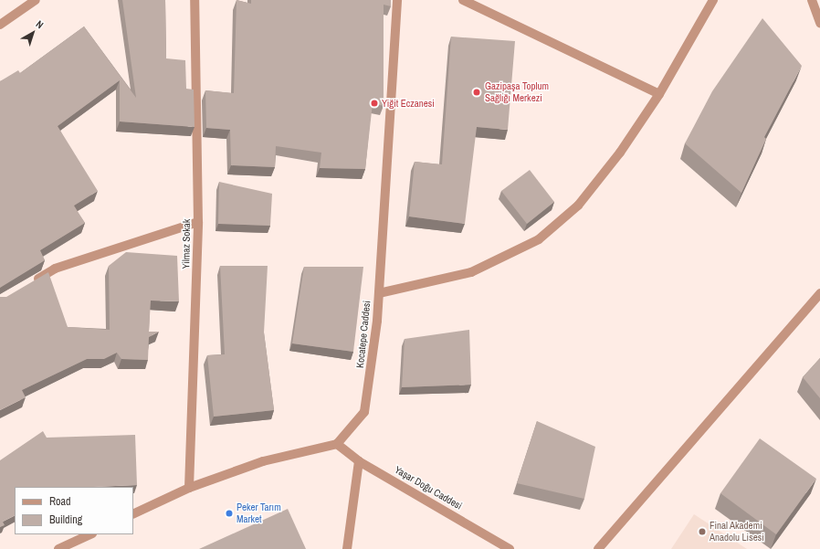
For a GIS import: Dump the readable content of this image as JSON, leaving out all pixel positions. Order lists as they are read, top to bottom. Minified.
{"streets":{"street":["Yilmaz Sokak","Kocatepe Caddesi","Yaşar Doğu Caddesi"]},"crossings":[["Kocatepe Caddesi","Yaşar Doğu Caddesi"]],"places":["Gazipaşa Toplum Sağlığı Merkezi","Yiğit Eczanesi","Peker Tarım Market","Final Akademi Anadolu Lisesi"],"legend":["Road","Building"],"north":"top right"}
